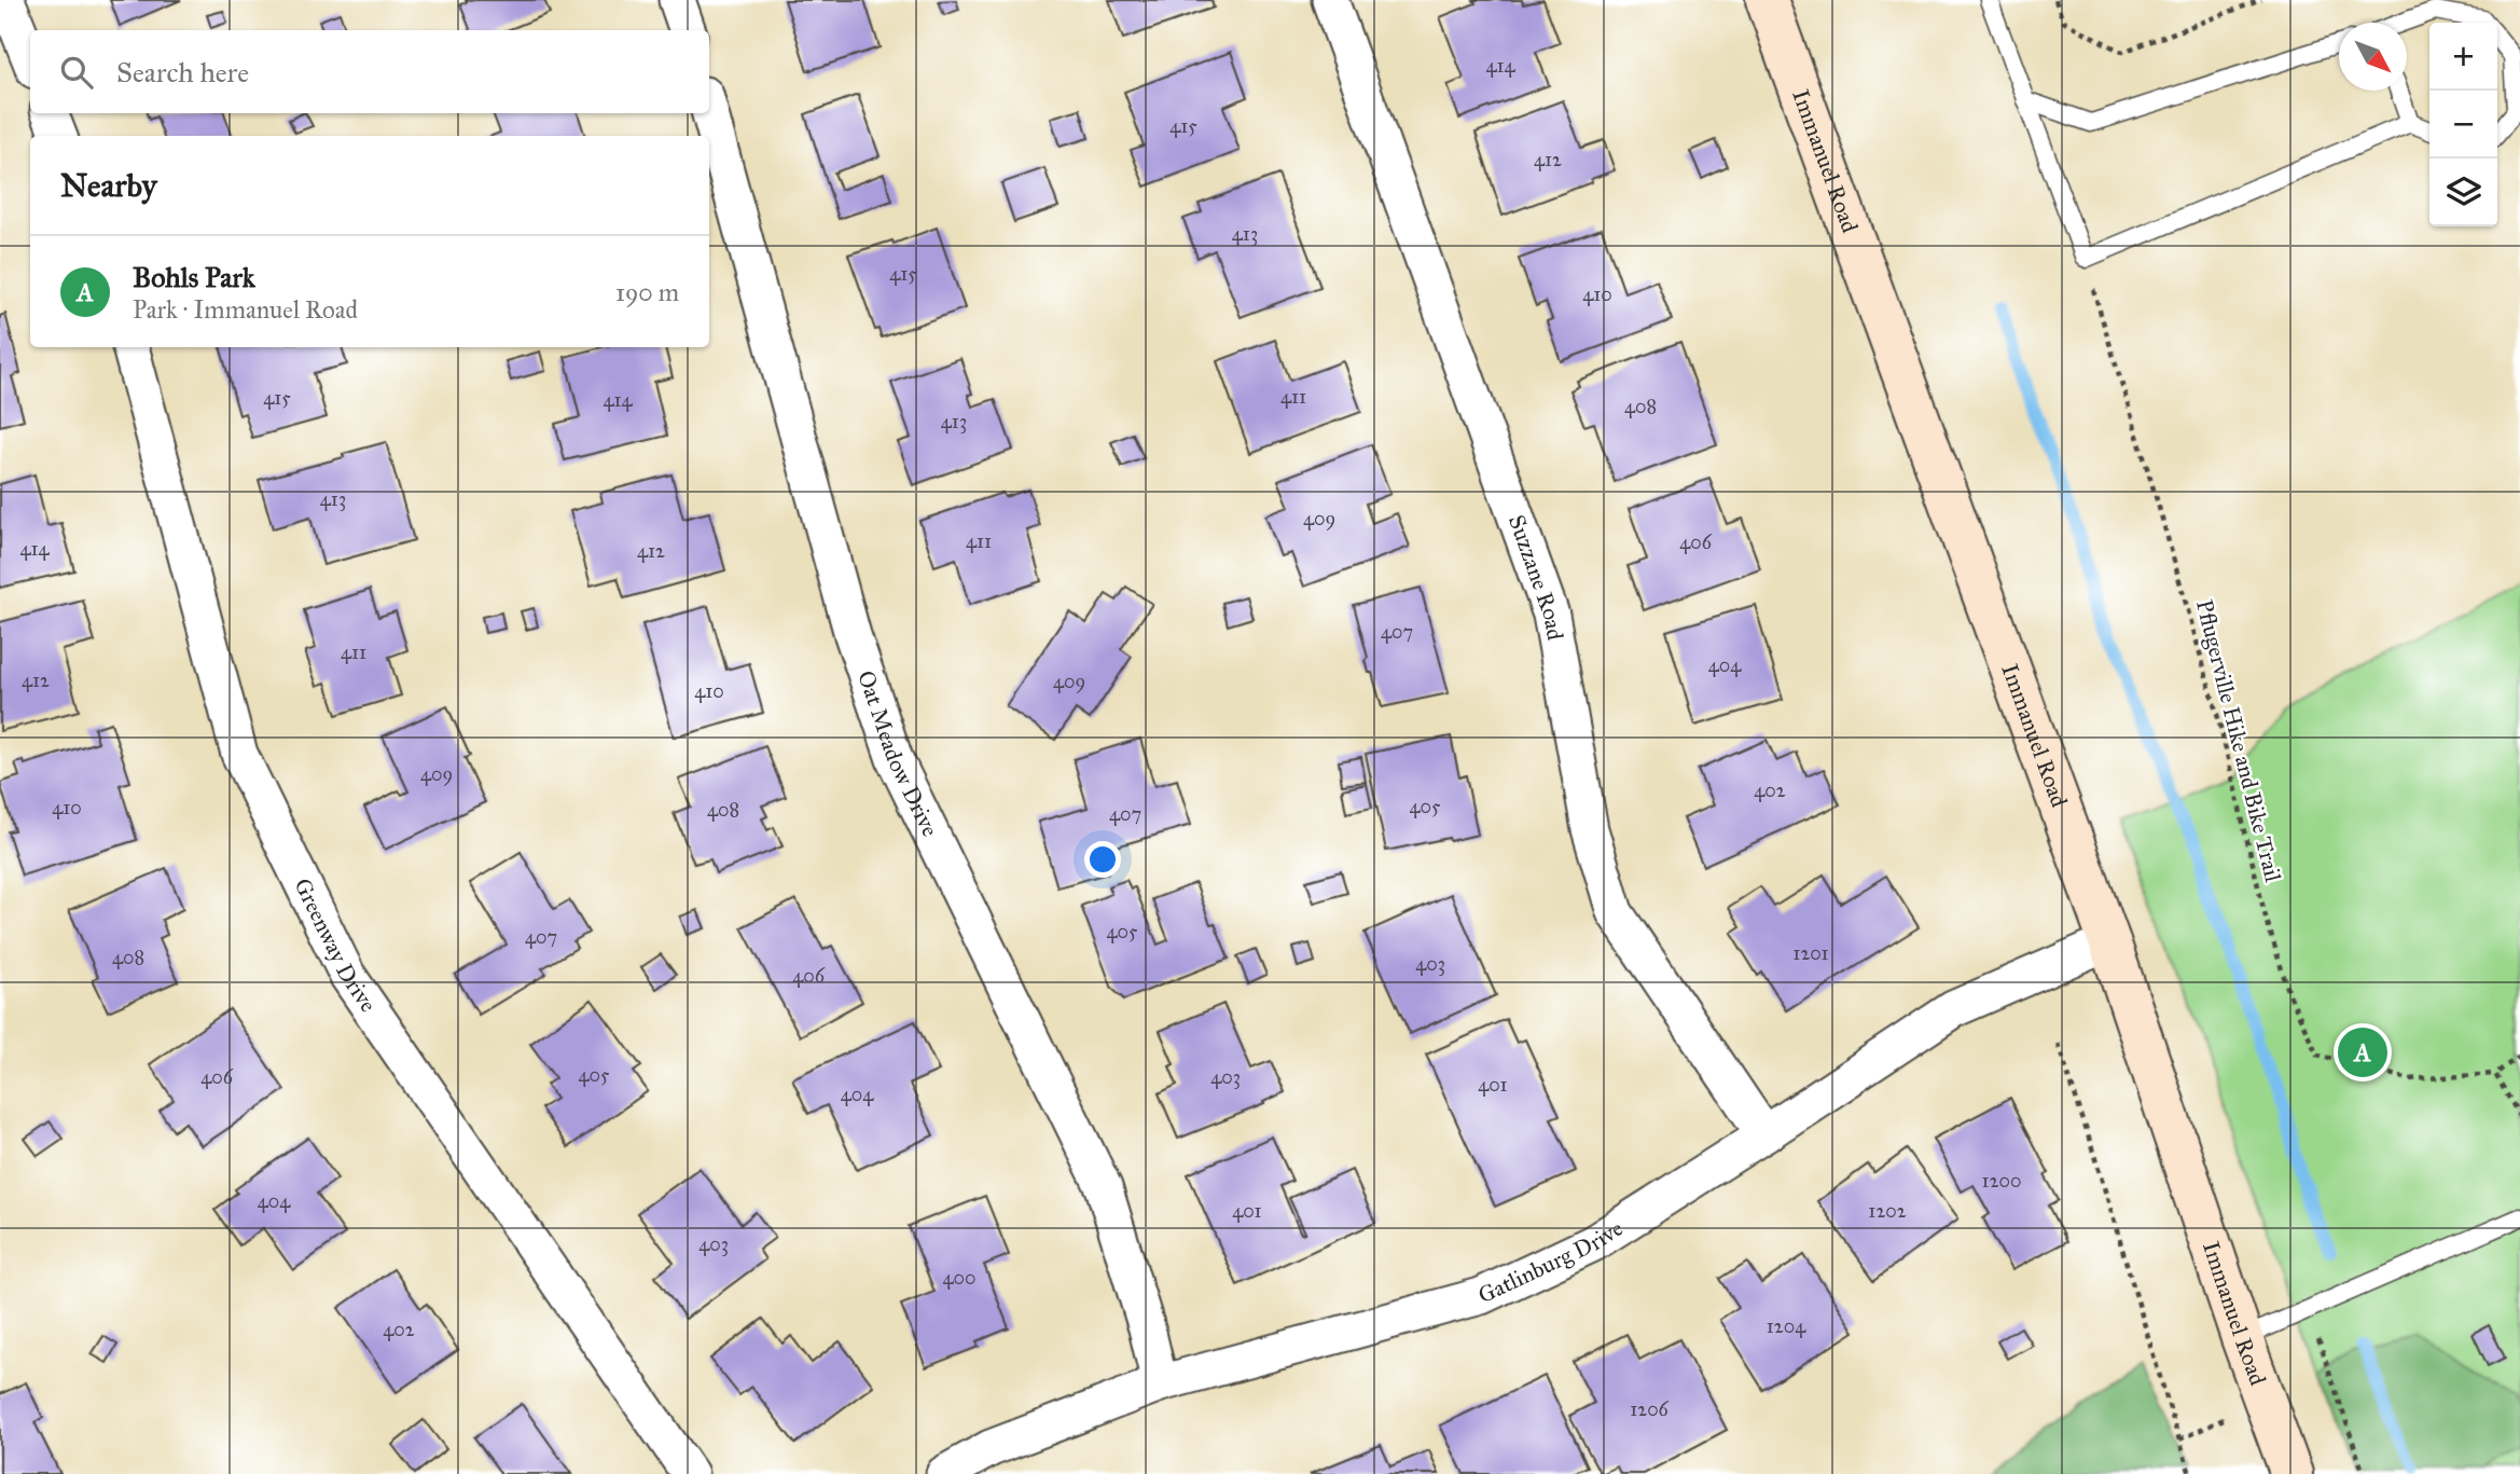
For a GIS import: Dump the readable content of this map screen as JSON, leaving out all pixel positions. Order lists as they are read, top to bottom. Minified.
{"streets":{"street":["Immanuel Road","Suzzane Road","Oat Meadow Drive","Greenway Drive","Gatlinburg Drive"],"path":["Pflugerville Hike and Bike Trail"]},"crossings":[["Immanuel Road","Gatlinburg Drive"],["Suzzane Road","Gatlinburg Drive"],["Oat Meadow Drive","Gatlinburg Drive"]],"house_numbers":["414","415","412","413","415","410","411","415","414","408","413","413","409","411","406","414","412","407","411","404","412","409","410","409","402","405","410","408","407","405","407","1201","408","403","406","405","406","403","401","404","1200","404","401","1202","403","400","1204","402","1206"],"north":"bottom right","page":{"map_buttons":["+","−"],"search":"Search here","heading":"Nearby","list":[{"mark":"A","name":"Bohls Park","note":"Park · Immanuel Road","value":"190 m"}],"pins":"A"}}
